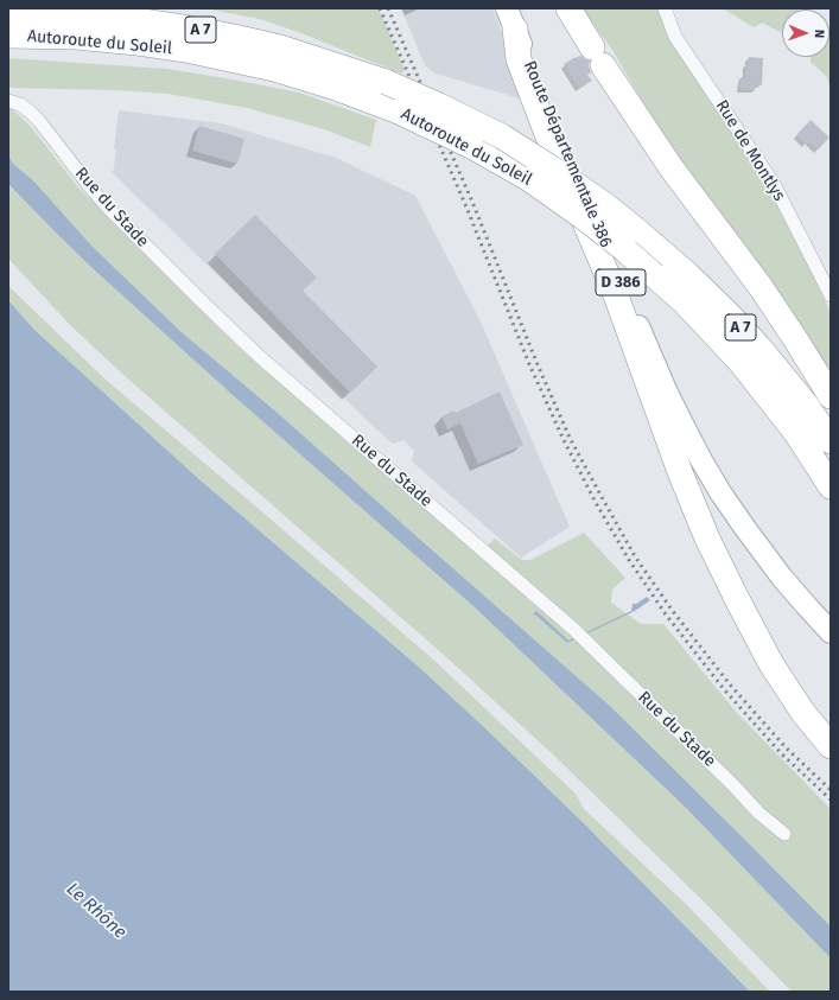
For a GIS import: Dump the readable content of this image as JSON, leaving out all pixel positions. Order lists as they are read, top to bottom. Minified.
{"streets":{"highway":["A 7","Autoroute du Soleil"],"main road":["Route Départementale 386","D 386"],"street":["Rue de Montlys","Rue du Stade"]},"water":["Le Rhône"],"north":"right"}
